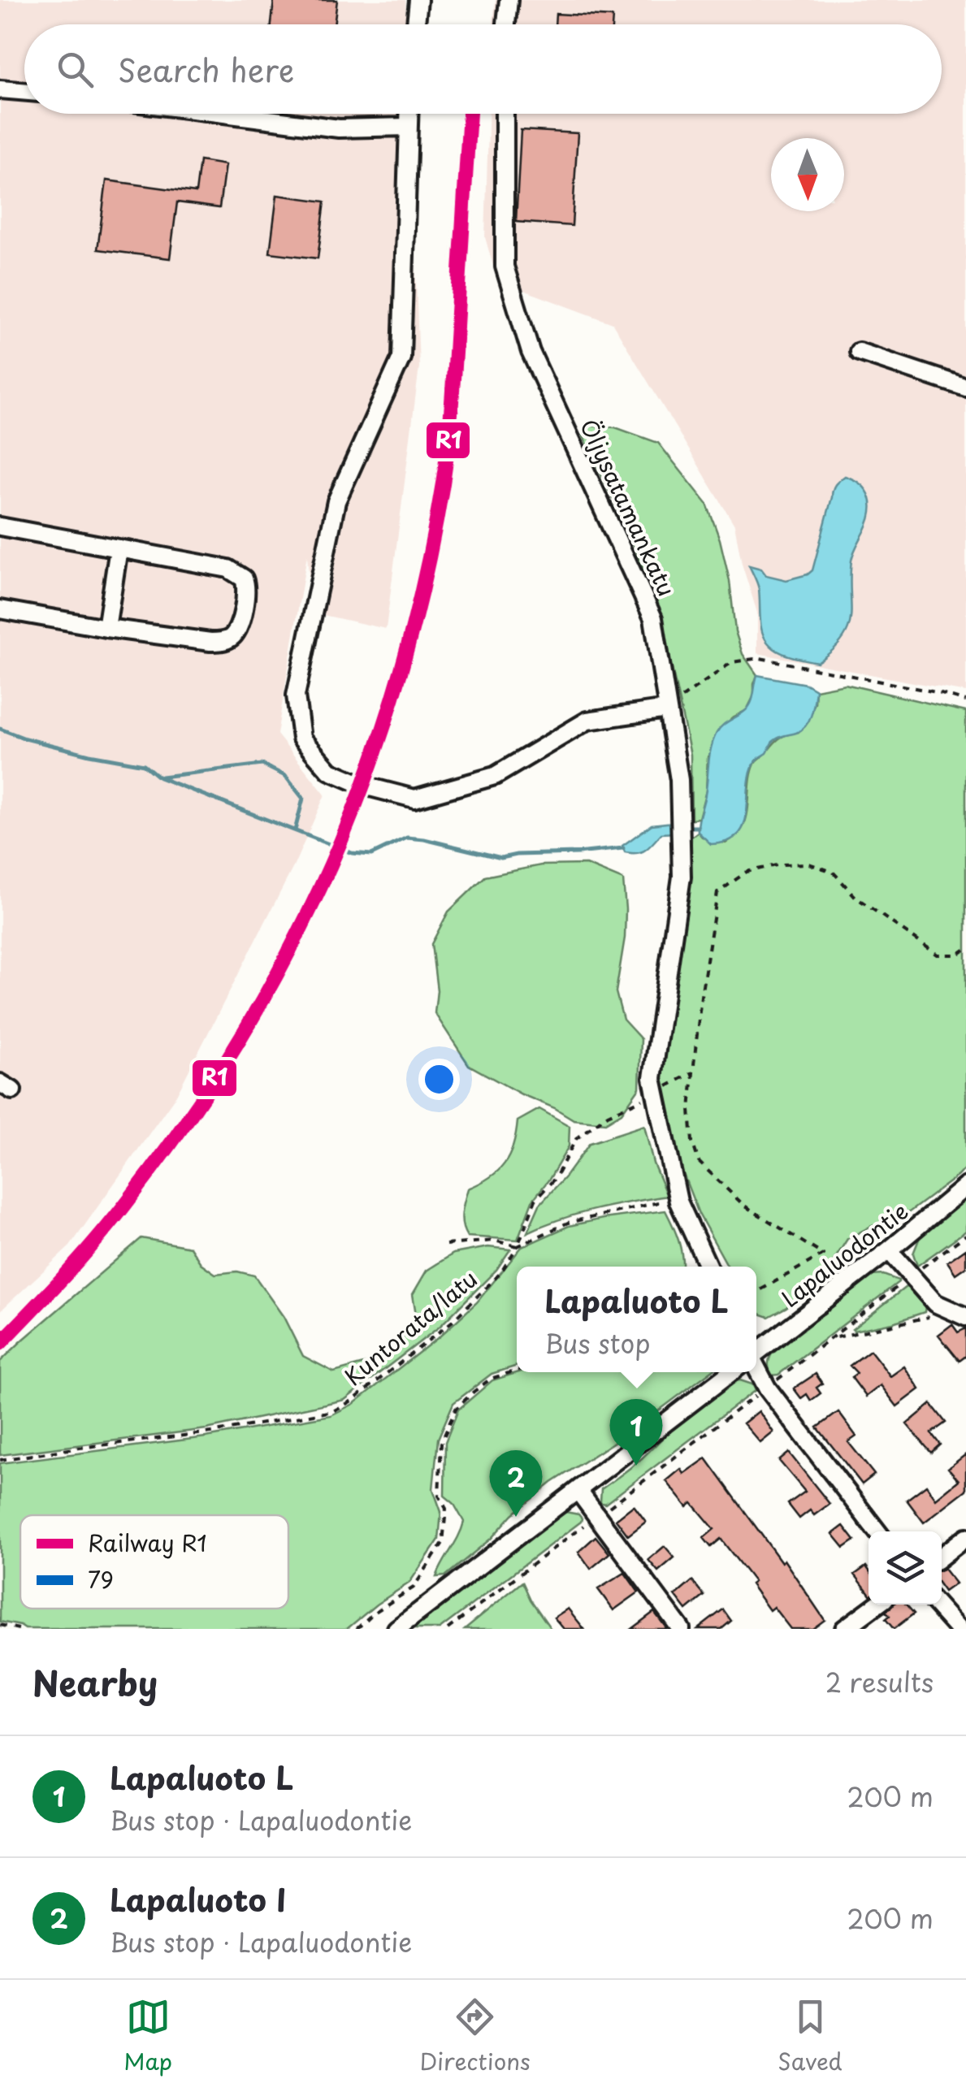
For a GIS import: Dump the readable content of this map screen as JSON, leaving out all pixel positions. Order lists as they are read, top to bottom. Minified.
{"streets":{"street":["Öljysatamankatu","Lapaluodontie"],"path":["Kuntorata/latu"]},"crossings":[["Öljysatamankatu","Kuntorata/latu"]],"lines":["rail line R1"],"legend":["Railway R1","79"],"north":"bottom","page":{"search":"Search here","popup":["Lapaluoto L","Bus stop"],"pins":["1","2"],"heading":["Nearby","2 results"],"list":[{"mark":"1","name":"Lapaluoto L","note":"Bus stop · Lapaluodontie","value":"200 m"},{"mark":"2","name":"Lapaluoto I","note":"Bus stop · Lapaluodontie","value":"200 m"}],"nav":["Map","Directions","Saved"]}}
